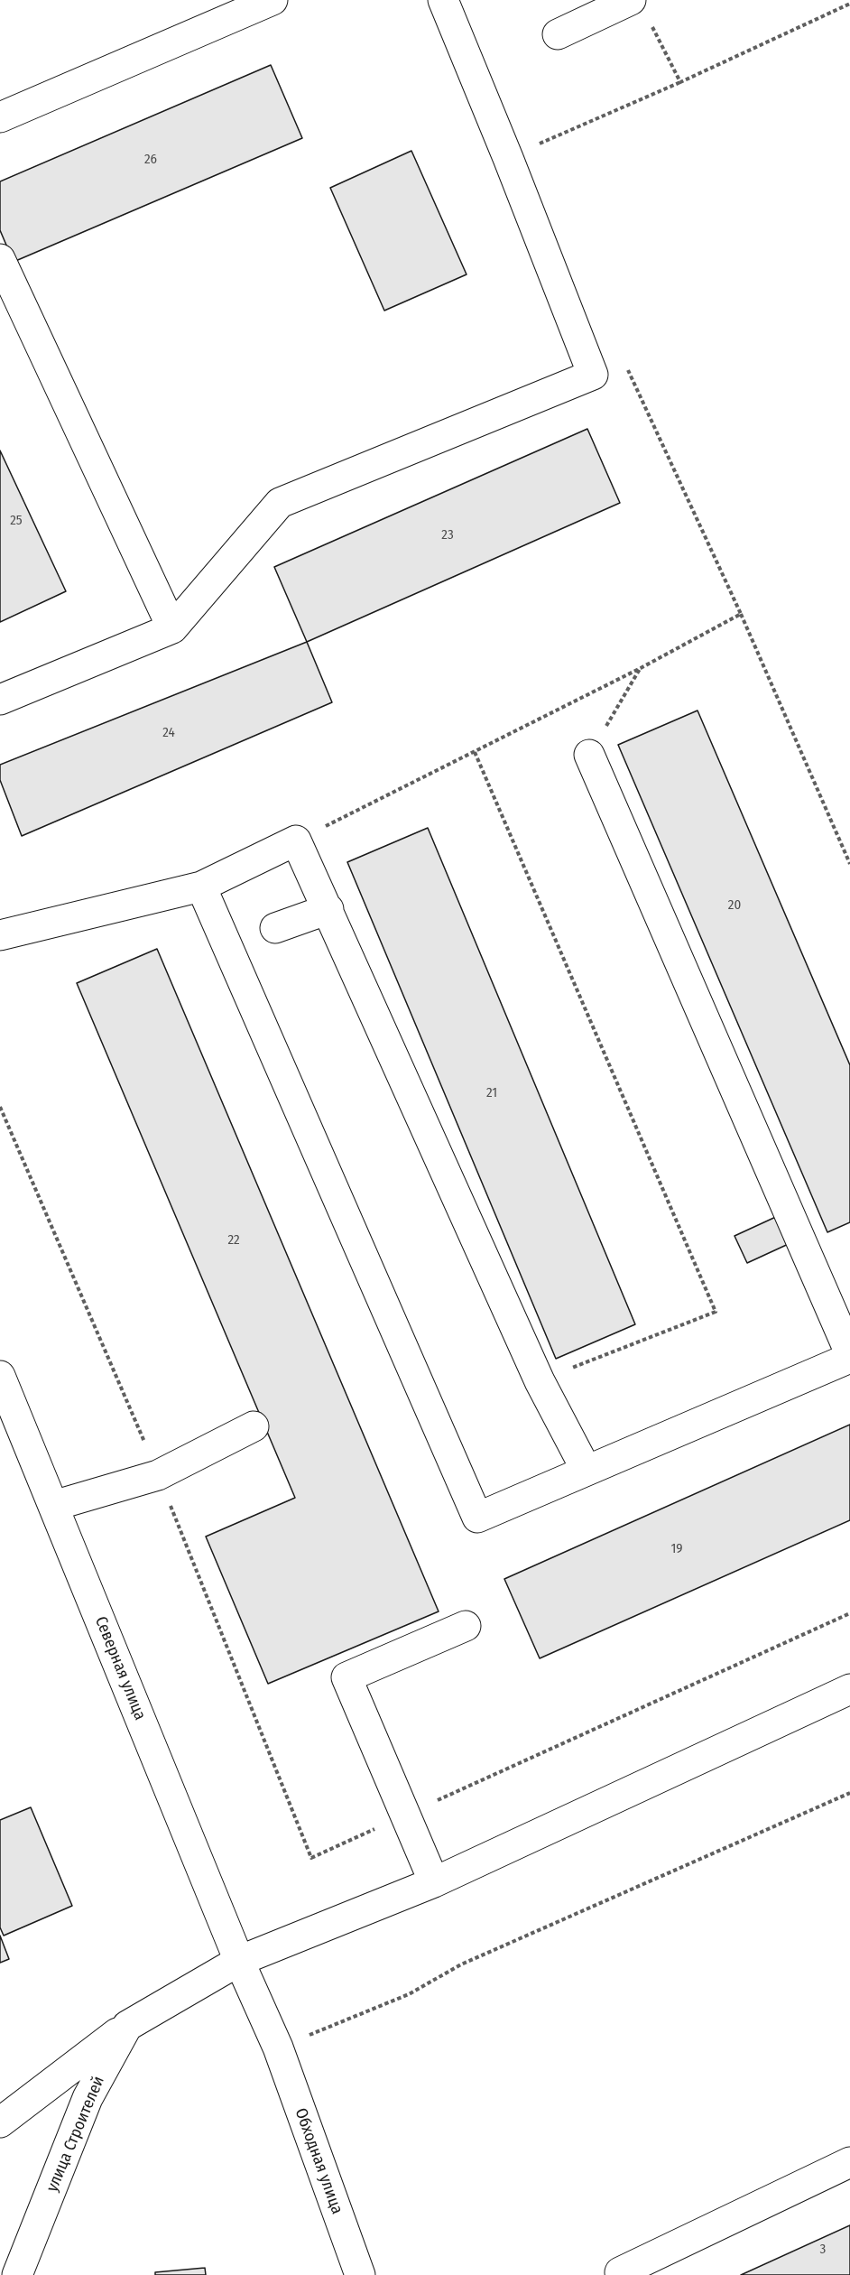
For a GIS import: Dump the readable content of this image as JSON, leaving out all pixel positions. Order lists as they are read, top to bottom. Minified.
{"streets":{"street":["Северная улица","улица Строителей","Обходная улица"]},"crossings":[["Северная улица","Обходная улица"]],"house_numbers":["26","25","23","24","20","21","22","19","3"]}
